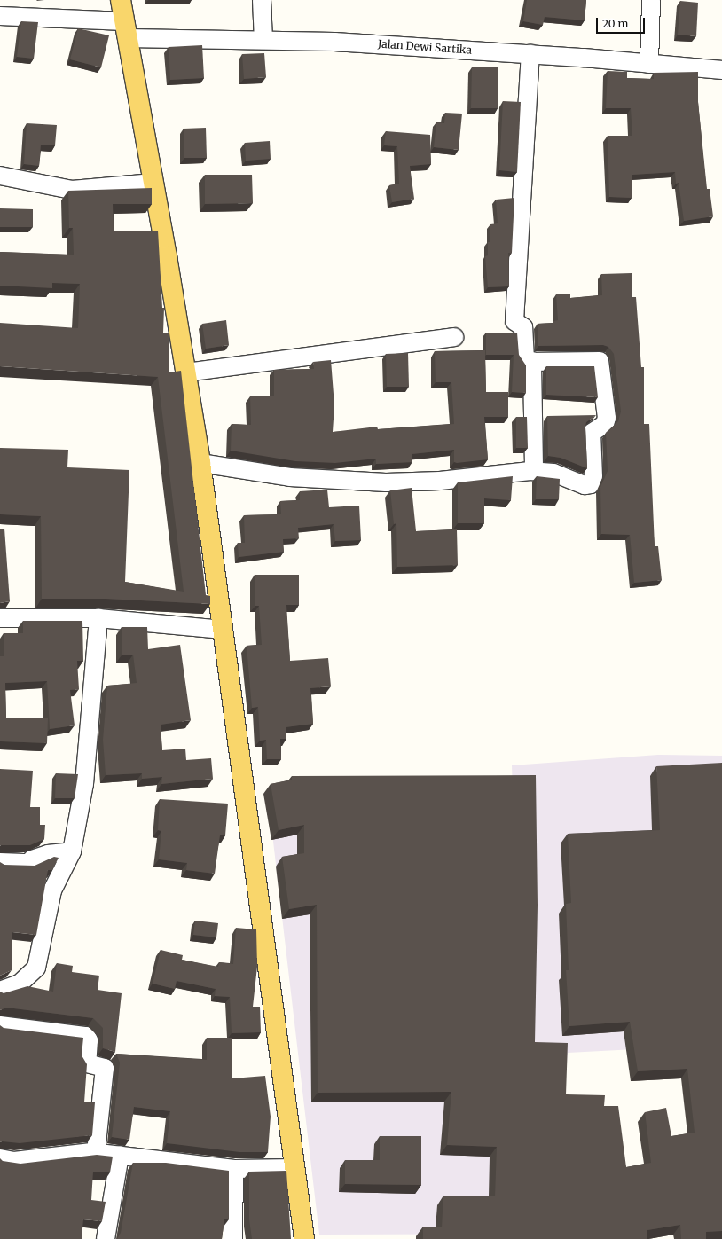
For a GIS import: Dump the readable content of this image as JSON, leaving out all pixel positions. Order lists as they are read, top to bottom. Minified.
{"streets":{"street":["Jalan Dewi Sartika"]},"scale_bar":"20 m"}
